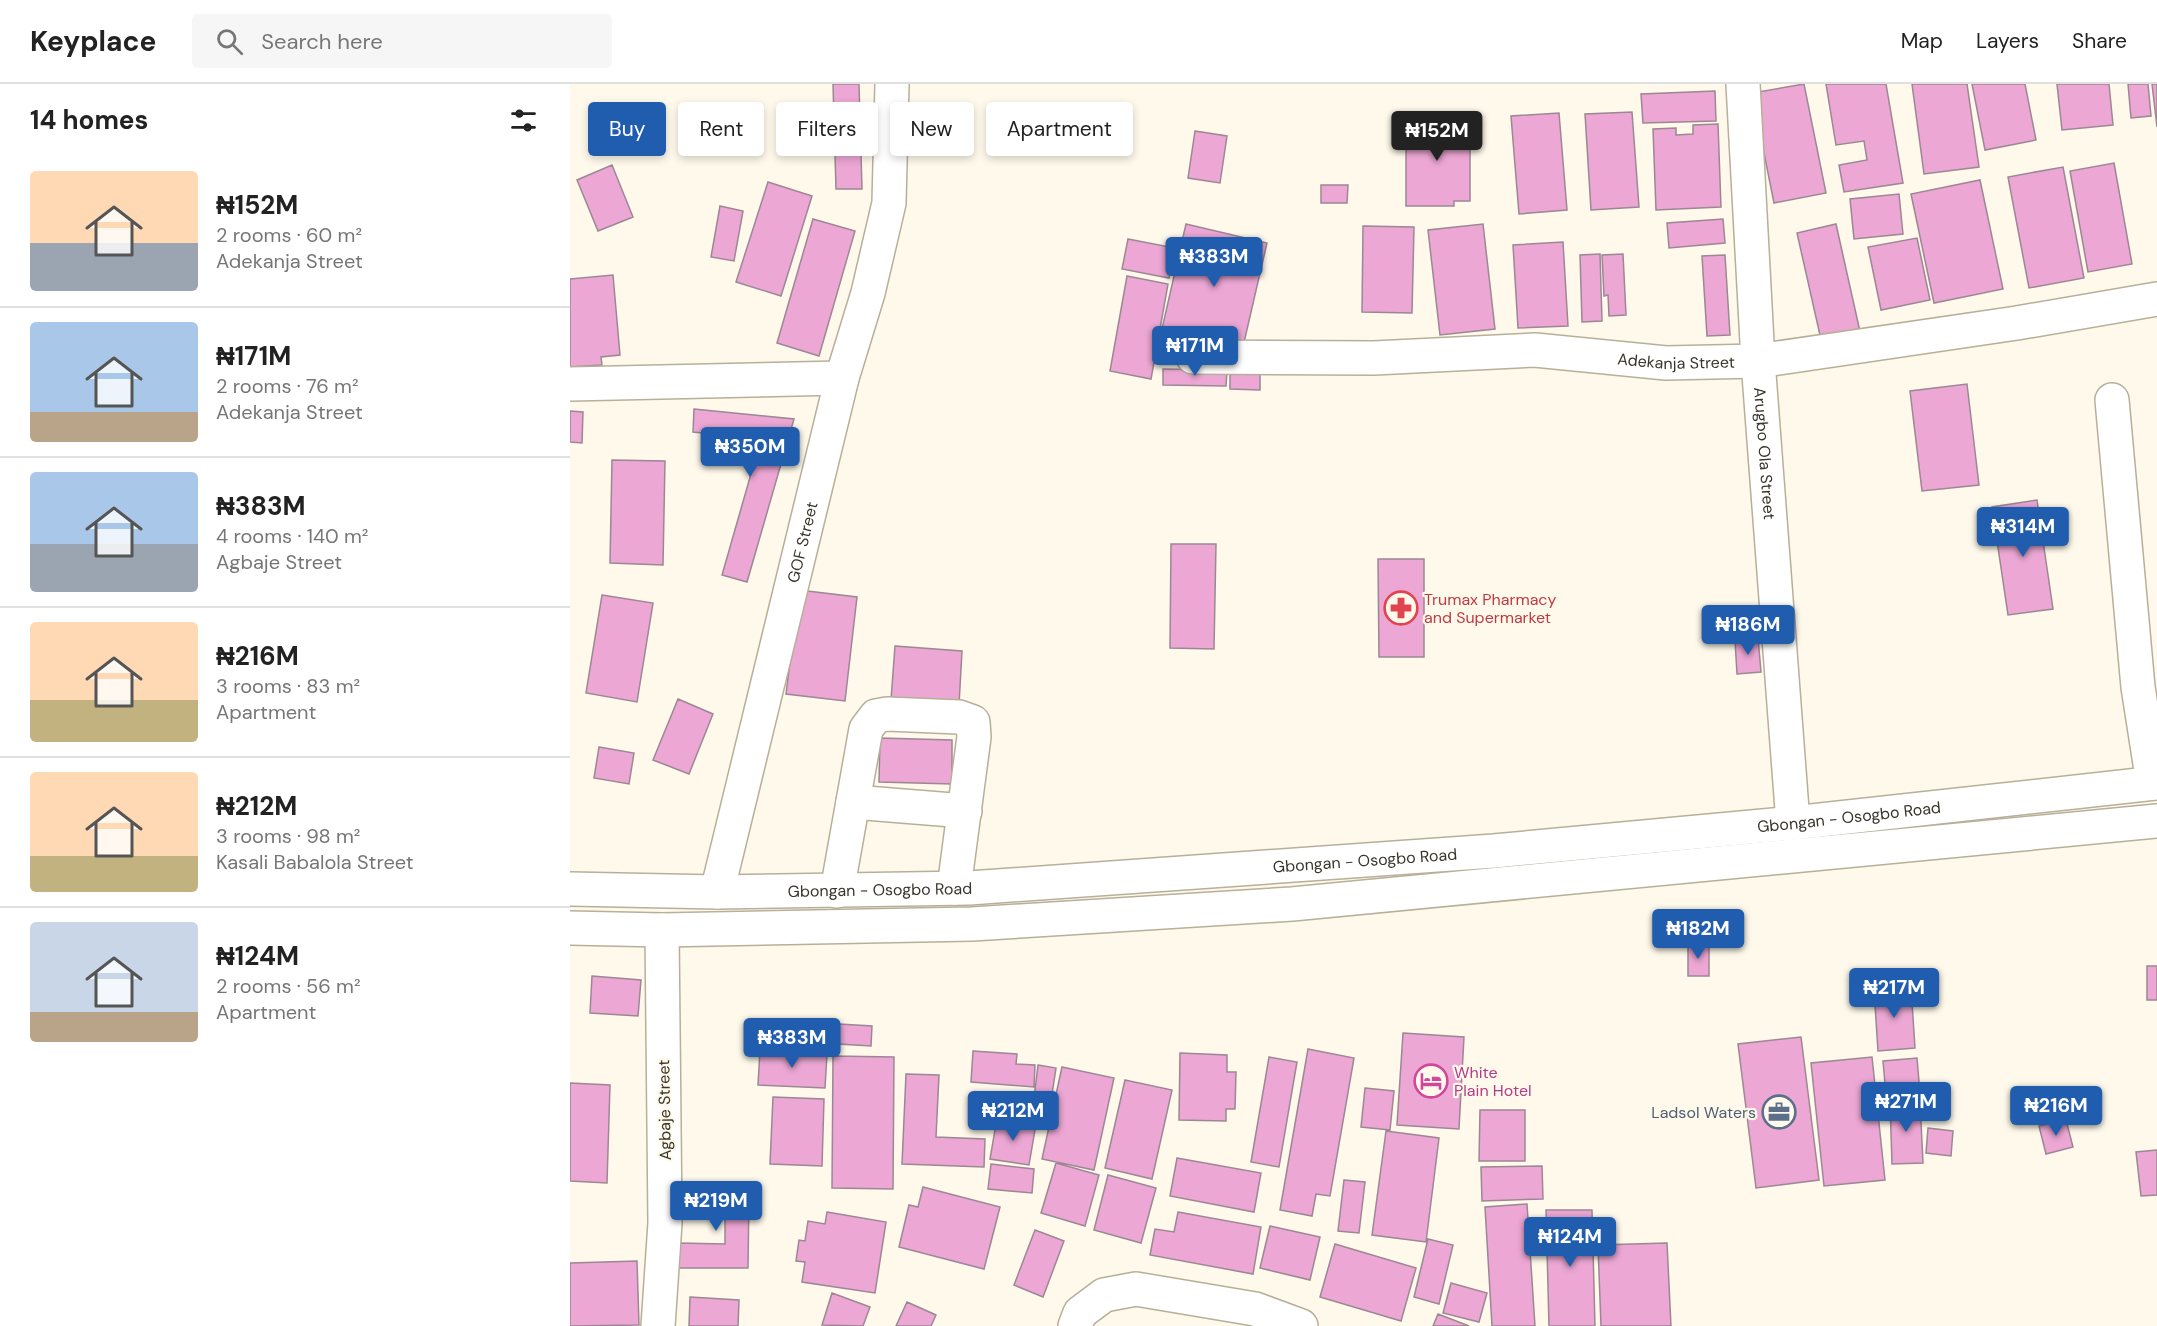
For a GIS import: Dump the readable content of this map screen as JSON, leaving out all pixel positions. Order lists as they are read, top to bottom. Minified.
{"streets":{"street":["Adekanja Street","Arugbo Ola Street","GOF Street","Gbongan - Osogbo Road","Agbaje Street"]},"crossings":[["Adekanja Street","Arugbo Ola Street"],["Arugbo Ola Street","Gbongan - Osogbo Road"],["GOF Street","Gbongan - Osogbo Road"],["Gbongan - Osogbo Road","Agbaje Street"]],"places":{"pharmacy":["Trumax Pharmacy and Supermarket"],"hotel":["White Plain Hotel"],"office":["Ladsol Waters"]},"page":{"header":"Keyplace","search":"Search here","nav":["Map","Layers","Share"],"heading":"14 homes","chip":["Buy","Rent","Filters","New","Apartment"],"price":["₦152M","₦383M","₦171M","₦350M","₦314M","₦186M","₦182M","₦217M","₦383M","₦271M","₦216M","₦212M","₦219M","₦124M"],"list":[{"name":"₦152M","note":"2 rooms · 60 m² · Adekanja Street"},{"name":"₦171M","note":"2 rooms · 76 m² · Adekanja Street"},{"name":"₦383M","note":"4 rooms · 140 m² · Agbaje Street"},{"name":"₦216M","note":"3 rooms · 83 m² · Apartment"},{"name":"₦212M","note":"3 rooms · 98 m² · Kasali Babalola Street"},{"name":"₦124M","note":"2 rooms · 56 m² · Apartment"}]}}
